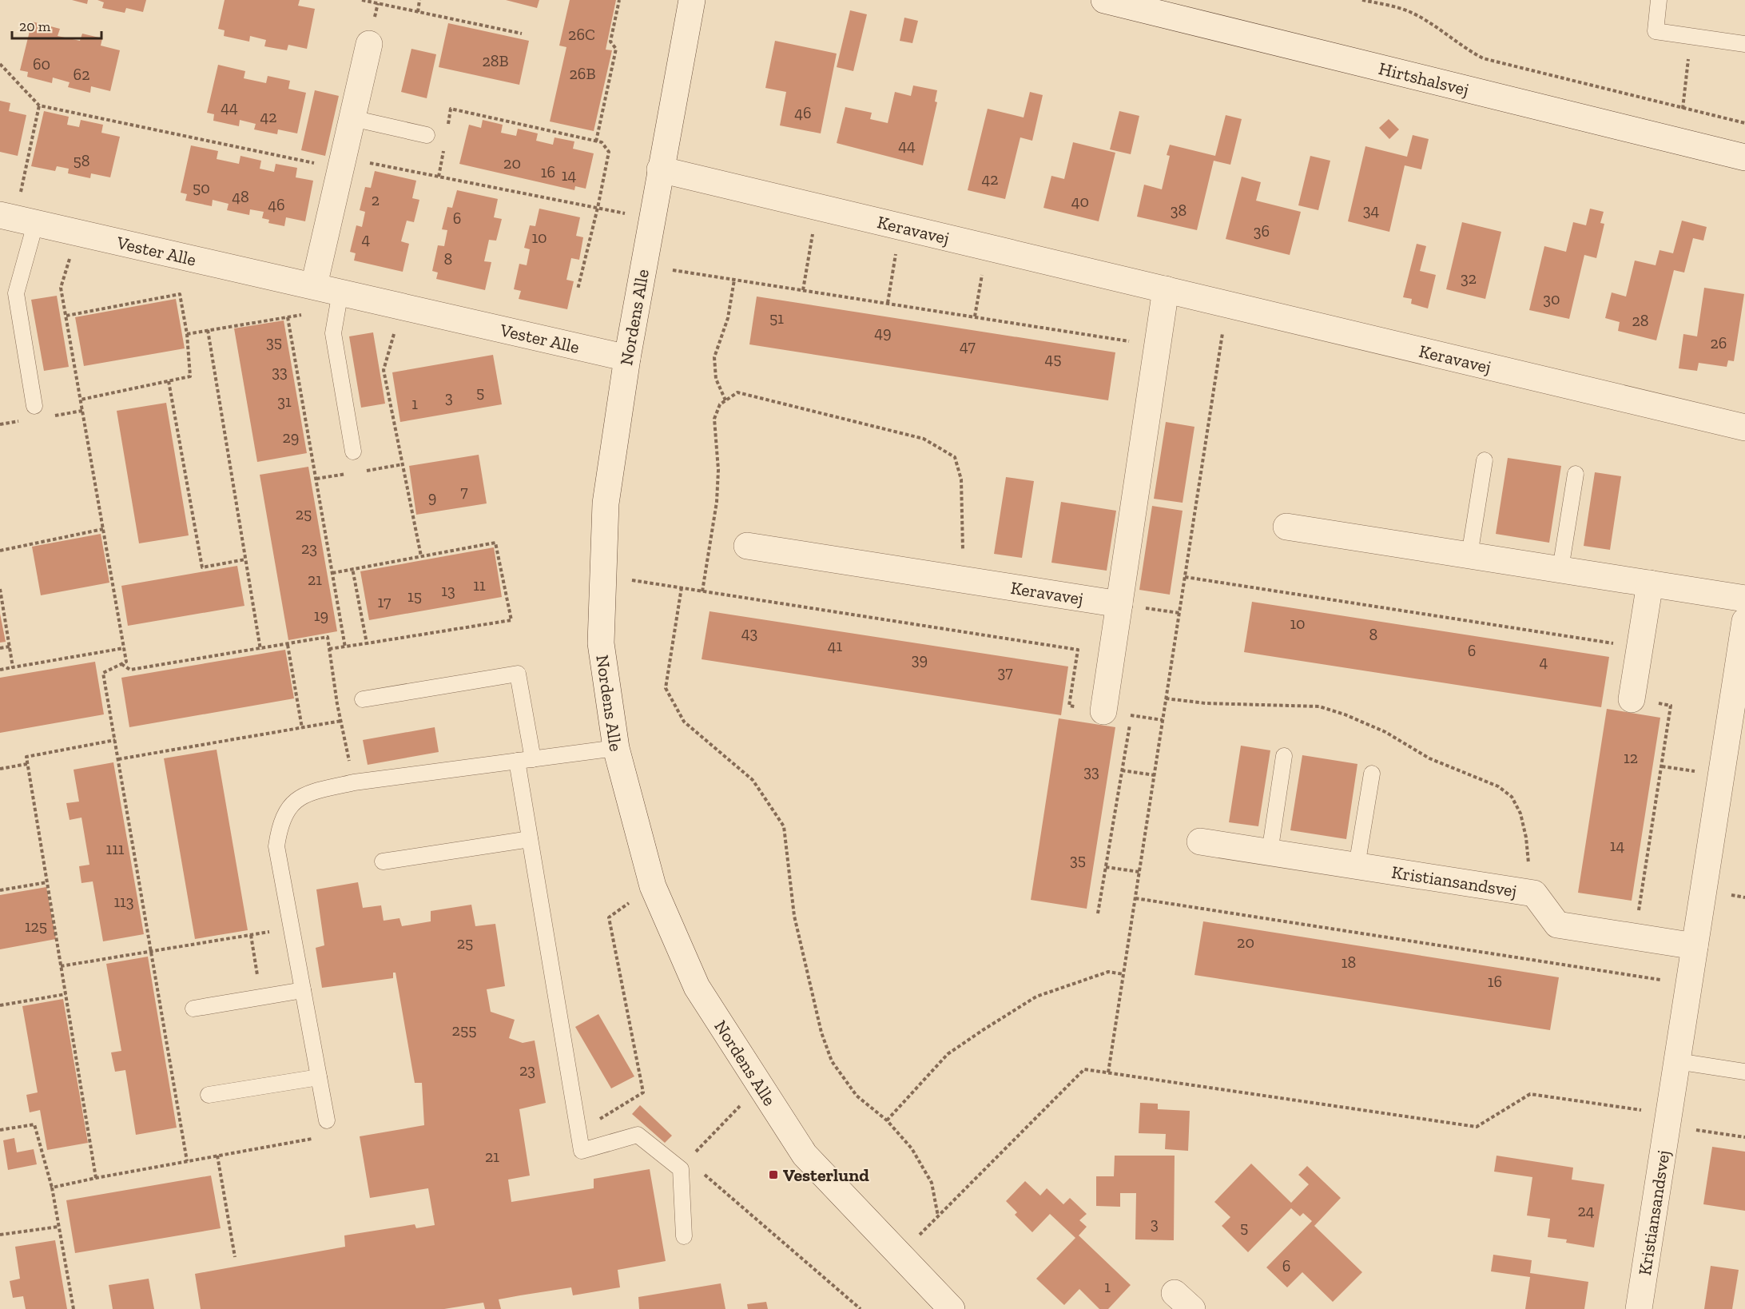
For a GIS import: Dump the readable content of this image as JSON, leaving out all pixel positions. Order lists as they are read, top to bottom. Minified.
{"streets":{"street":["Hirtshalsvej","Keravavej","Vester Alle","Nordens Alle","Kristiansandsvej"]},"crossings":[["Keravavej","Nordens Alle"],["Vester Alle","Nordens Alle"]],"places":{"transit":["Vesterlund"]},"house_numbers":["26C","28B","60","26B","62","44","46","42","44","58","20","16","14","42","50","48","2","40","46","38","34","6","36","10","4","8","32","30","51","28","49","35","26","47","45","33","5","3","31","1","29","7","9","25","23","21","11","13","15","17","19","10","43","8","41","6","39","4","37","12","33","14","111","35","113","125","20","25","18","16","255","23","21","24","3","5","6","1"],"scale_bar":"20 m"}
